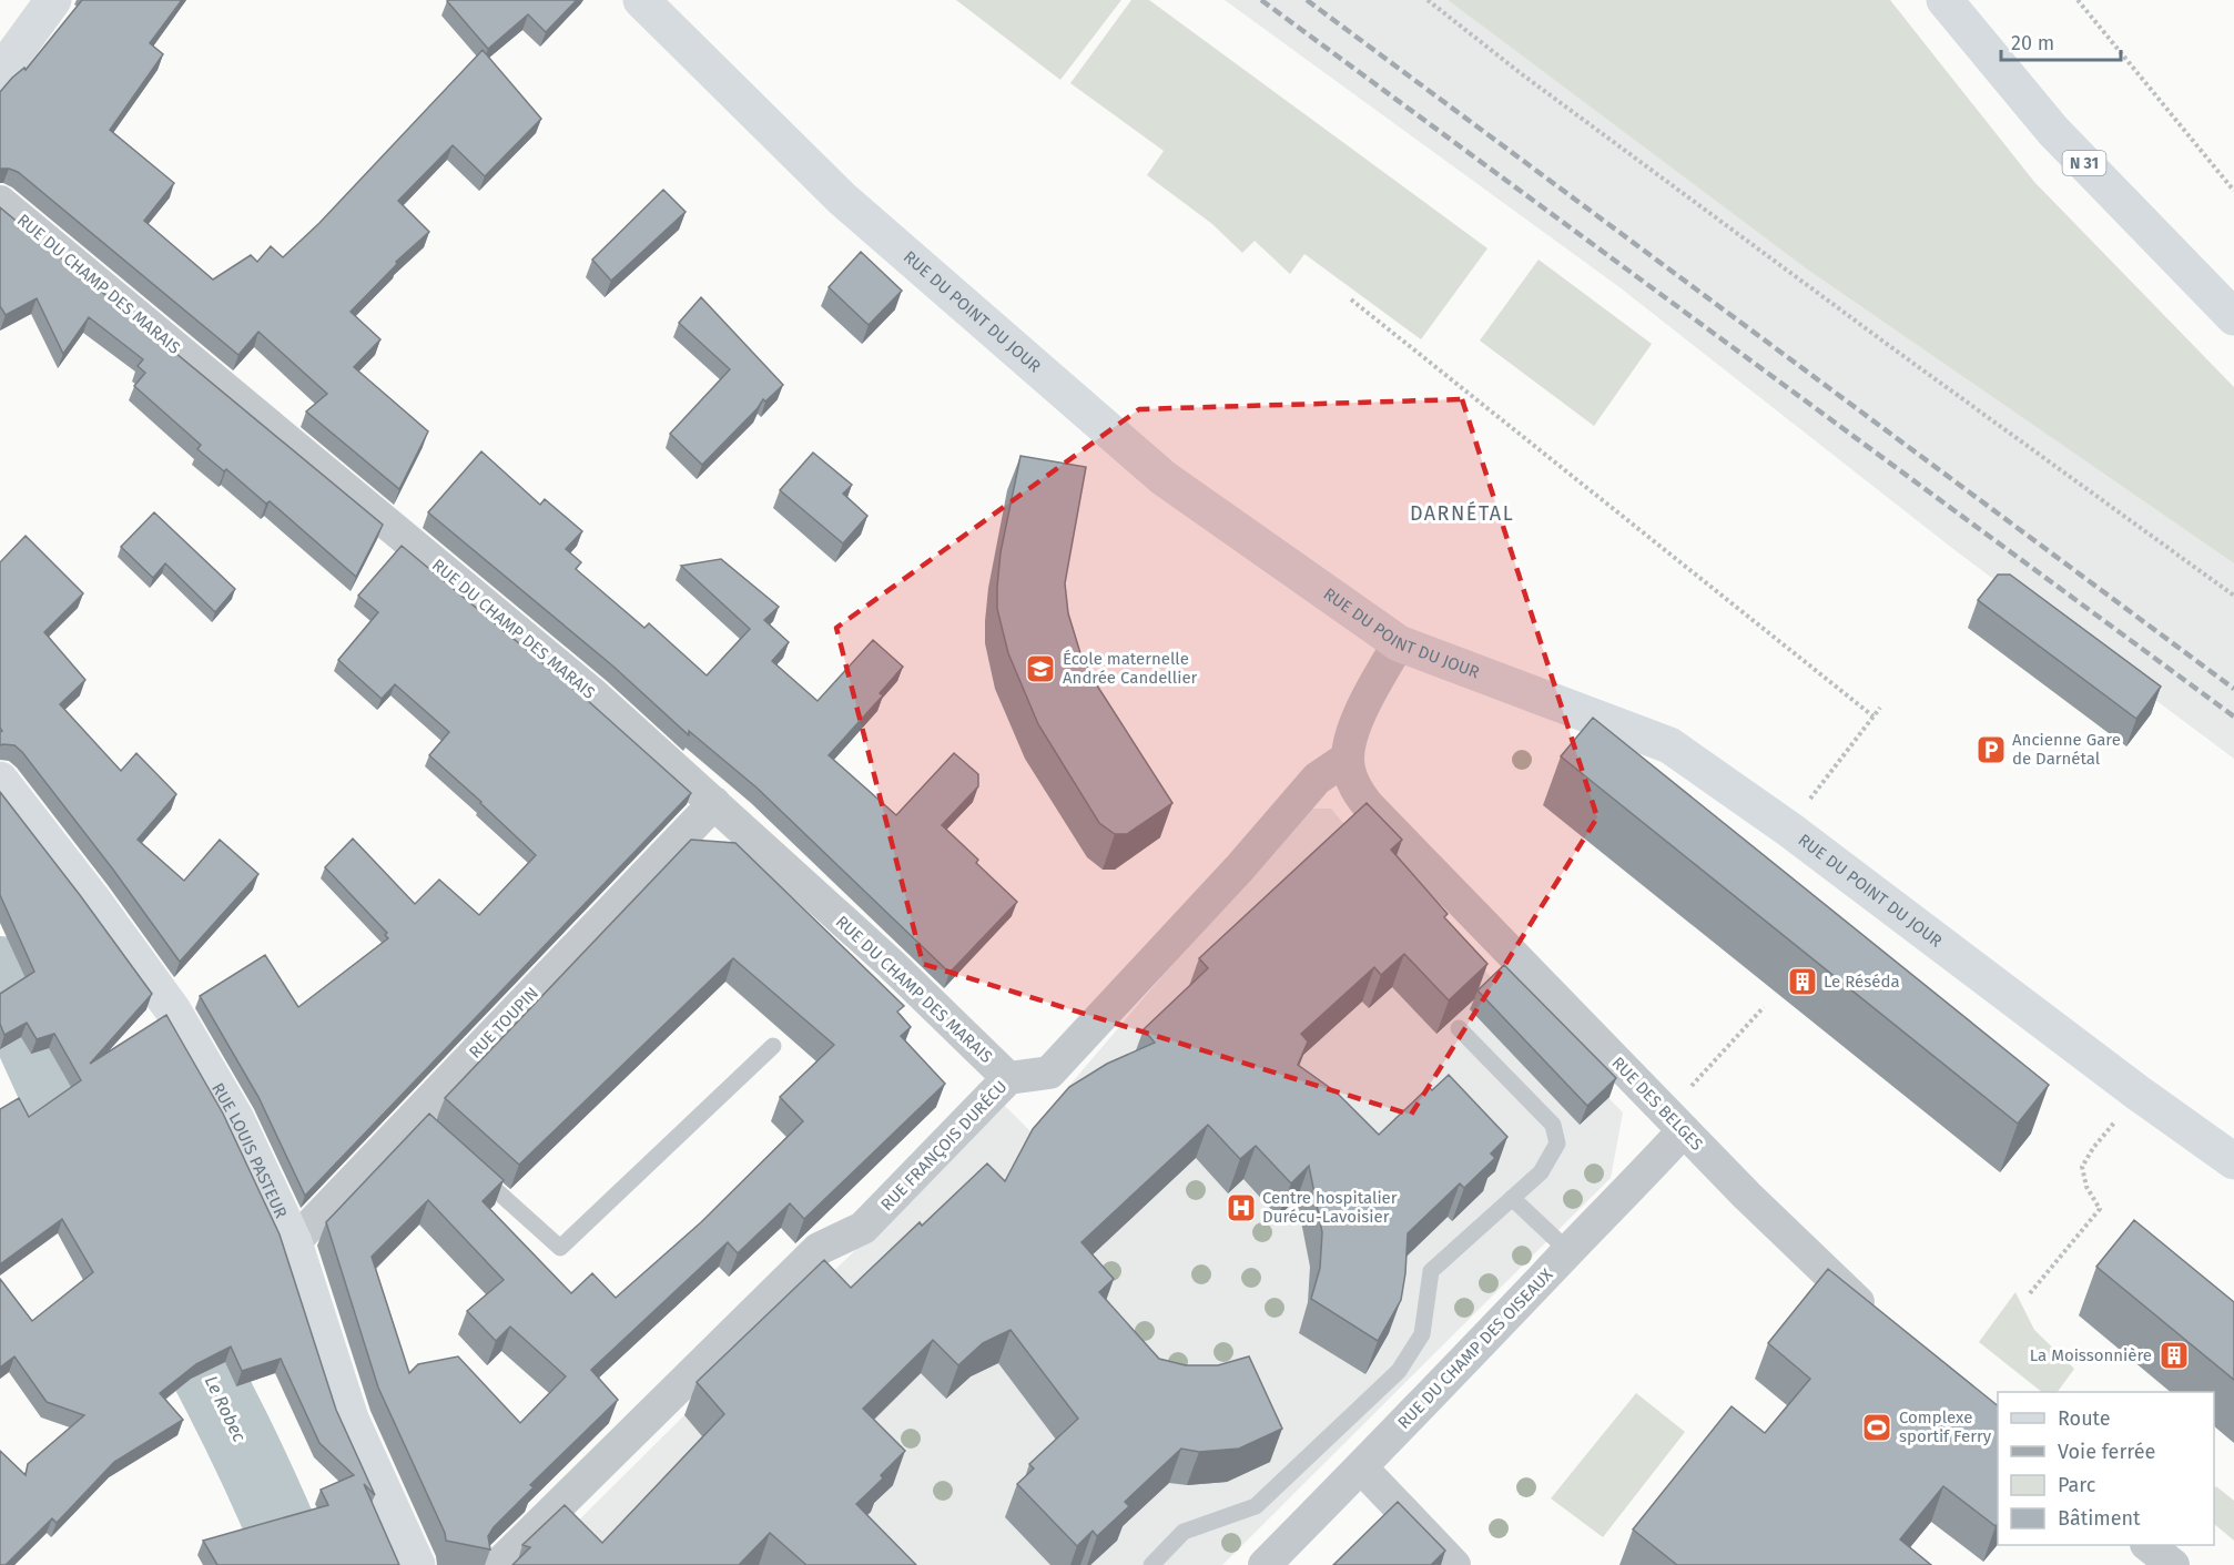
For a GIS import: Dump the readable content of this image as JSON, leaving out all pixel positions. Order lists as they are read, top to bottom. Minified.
{"streets":{"street":["N 31","RUE DU CHAMP DES MARAIS","RUE DU POINT DU JOUR","RUE TOUPIN","RUE DES BELGES","RUE FRANÇOIS DURÉCU","RUE LOUIS PASTEUR","RUE DU CHAMP DES OISEAUX"]},"crossings":[["RUE DU CHAMP DES MARAIS","RUE TOUPIN"],["RUE DU CHAMP DES MARAIS","RUE FRANÇOIS DURÉCU"],["RUE TOUPIN","RUE LOUIS PASTEUR"],["RUE DES BELGES","RUE FRANÇOIS DURÉCU"],["RUE DES BELGES","RUE DU CHAMP DES OISEAUX"]],"districts":["DARNÉTAL"],"water":["Le Robec"],"places":{"school or university":["École maternelle Andrée Candellier"],"parking":["Ancienne Gare de Darnétal"],"building":["Le Réséda","La Moissonnière"],"hospital":["Centre hospitalier Durécu-Lavoisier"],"sports":["Complexe sportif Ferry"]},"legend":["Route","Voie ferrée","Parc","Bâtiment"],"scale_bar":"20 m"}
